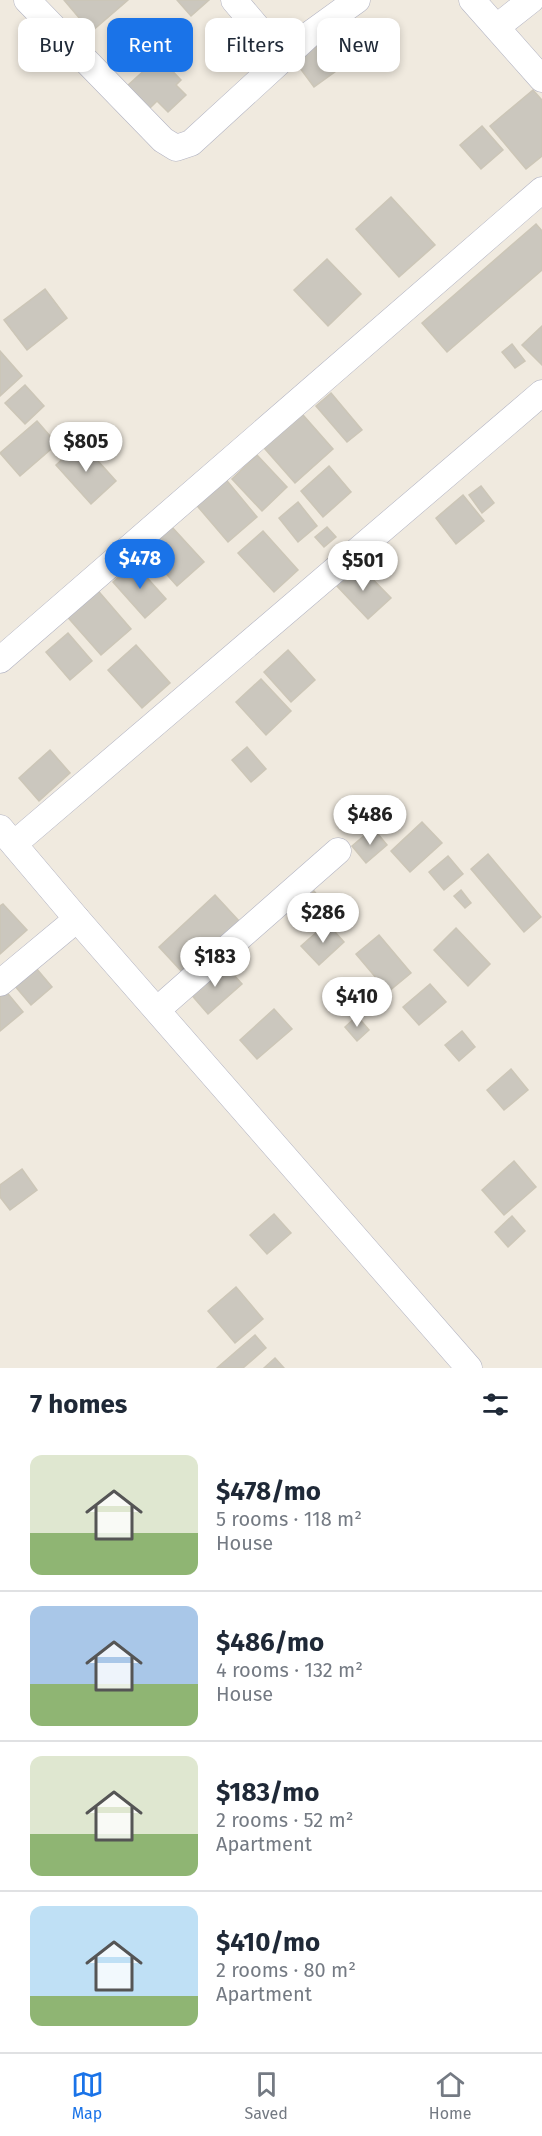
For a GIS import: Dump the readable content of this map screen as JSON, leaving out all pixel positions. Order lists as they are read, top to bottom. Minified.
{"page":{"chip":["Buy","Rent","Filters","New"],"price":["$805","$478","$501","$486","$286","$183","$410"],"heading":"7 homes","list":[{"name":"$478/mo","note":"5 rooms · 118 m² · House"},{"name":"$486/mo","note":"4 rooms · 132 m² · House"},{"name":"$183/mo","note":"2 rooms · 52 m² · Apartment"},{"name":"$410/mo","note":"2 rooms · 80 m² · Apartment"}],"tabs":["Map","Saved","Home"]}}
